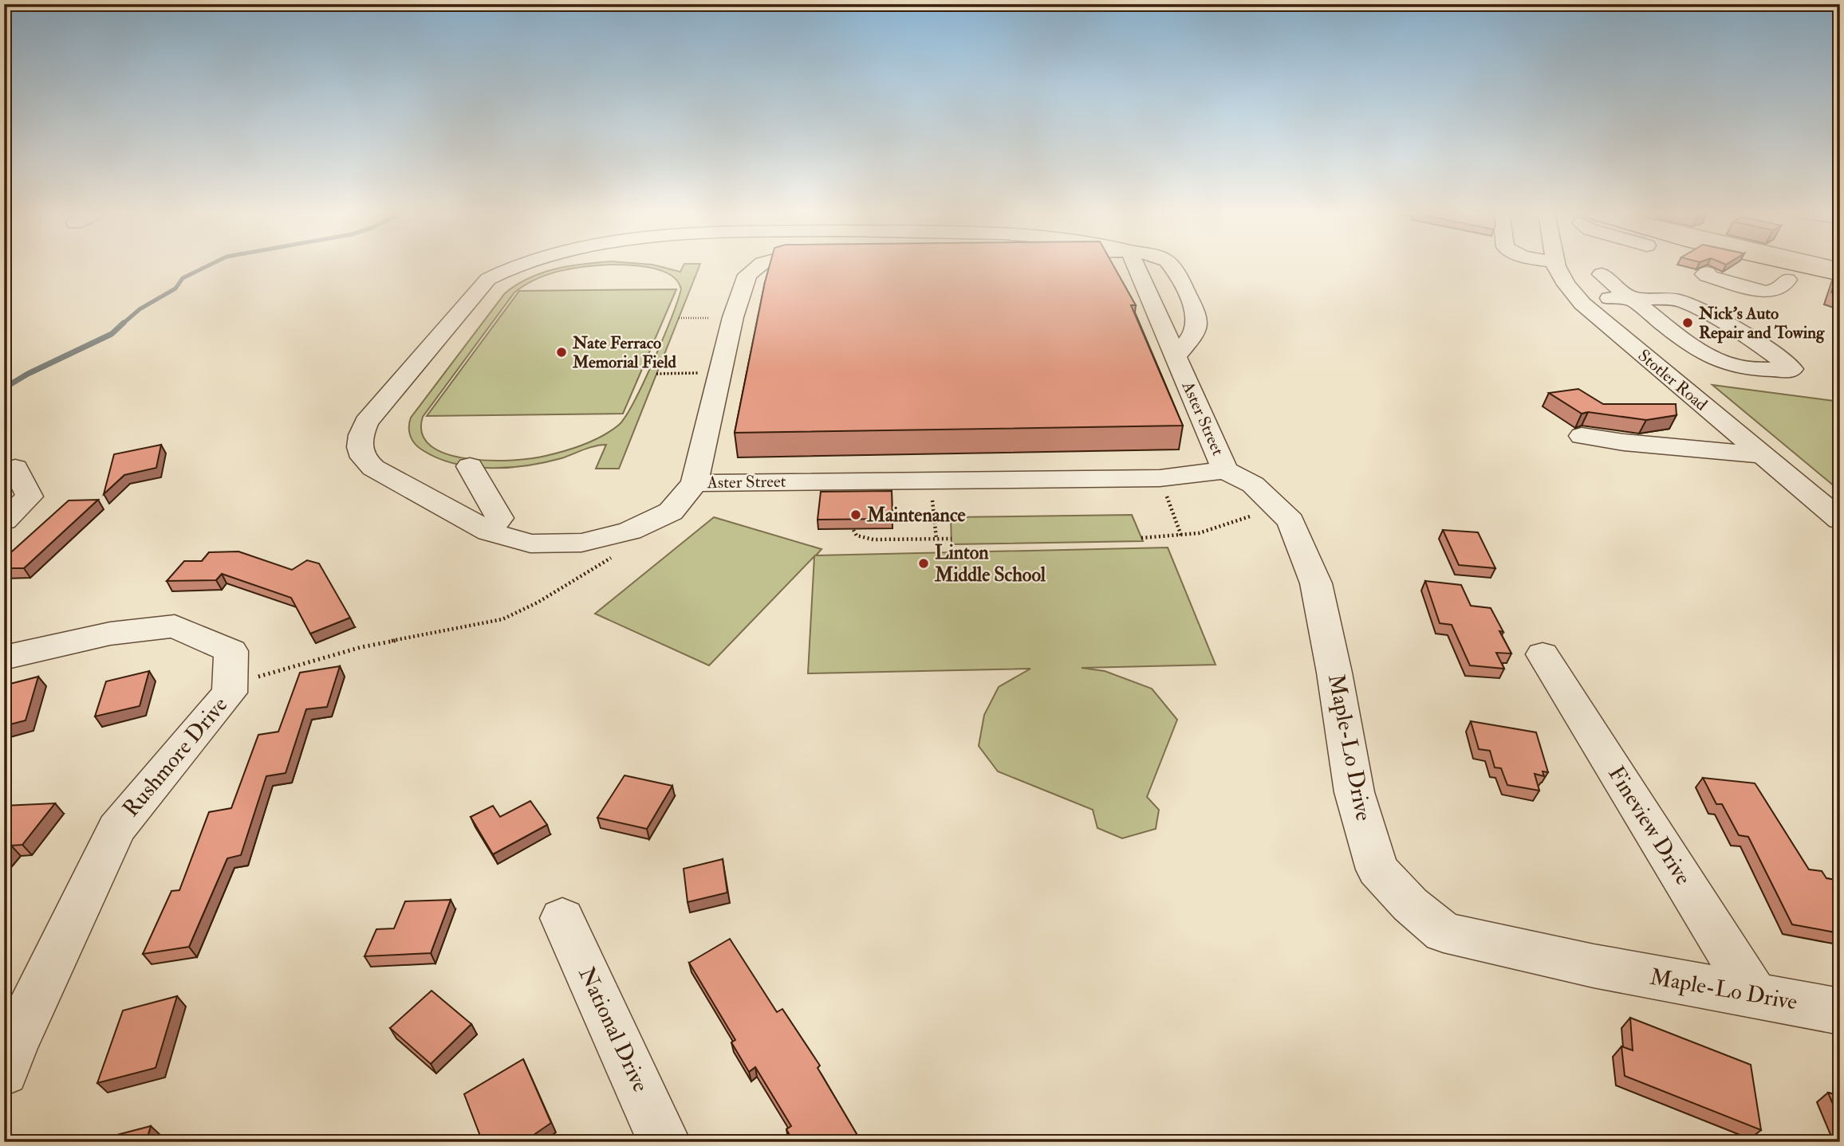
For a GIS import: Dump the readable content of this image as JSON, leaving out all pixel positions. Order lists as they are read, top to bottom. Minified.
{"streets":{"street":["Stotler Road","Aster Street","Maple-Lo Drive","Rushmore Drive","Fineview Drive","National Drive"]},"crossings":[["Aster Street","Maple-Lo Drive"],["Maple-Lo Drive","Fineview Drive"]],"places":["Nick's Auto Repair and Towing","Nate Ferraco Memorial Field","Maintenance","Linton Middle School"]}
